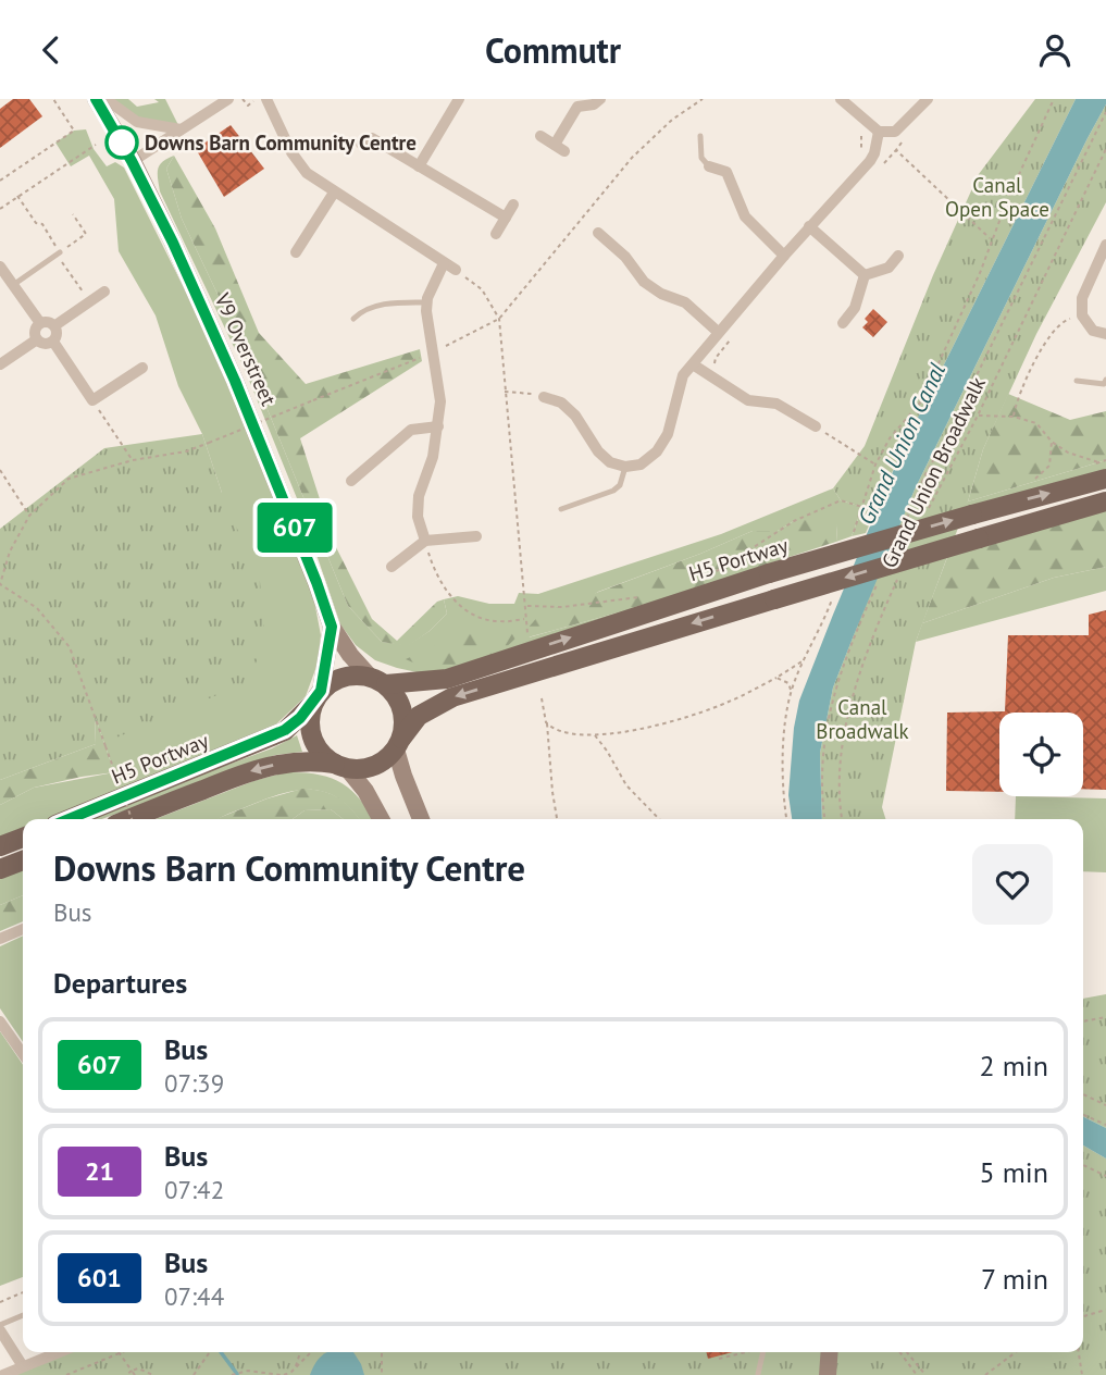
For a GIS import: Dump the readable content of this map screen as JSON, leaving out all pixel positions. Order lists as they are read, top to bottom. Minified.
{"streets":{"main road":["H5 Portway"],"street":["V9 Overstreet"],"path":["Grand Union Broadwalk"]},"crossings":[["V9 Overstreet","H5 Portway"]],"water":["Grand Union Canal"],"parks":["Canal Open Space","Canal Broadwalk"],"places":["Downs Barn Community Centre"],"lines":["bus line 607"],"page":{"header":"Commutr","on_map":"607","heading":[["Downs Barn Community Centre","Bus"],"Departures"],"list":[{"mark":"607","name":"Bus","note":"07:39","value":"2 min"},{"mark":"21","name":"Bus","note":"07:42","value":"5 min"},{"mark":"601","name":"Bus","note":"07:44","value":"7 min"}]}}
